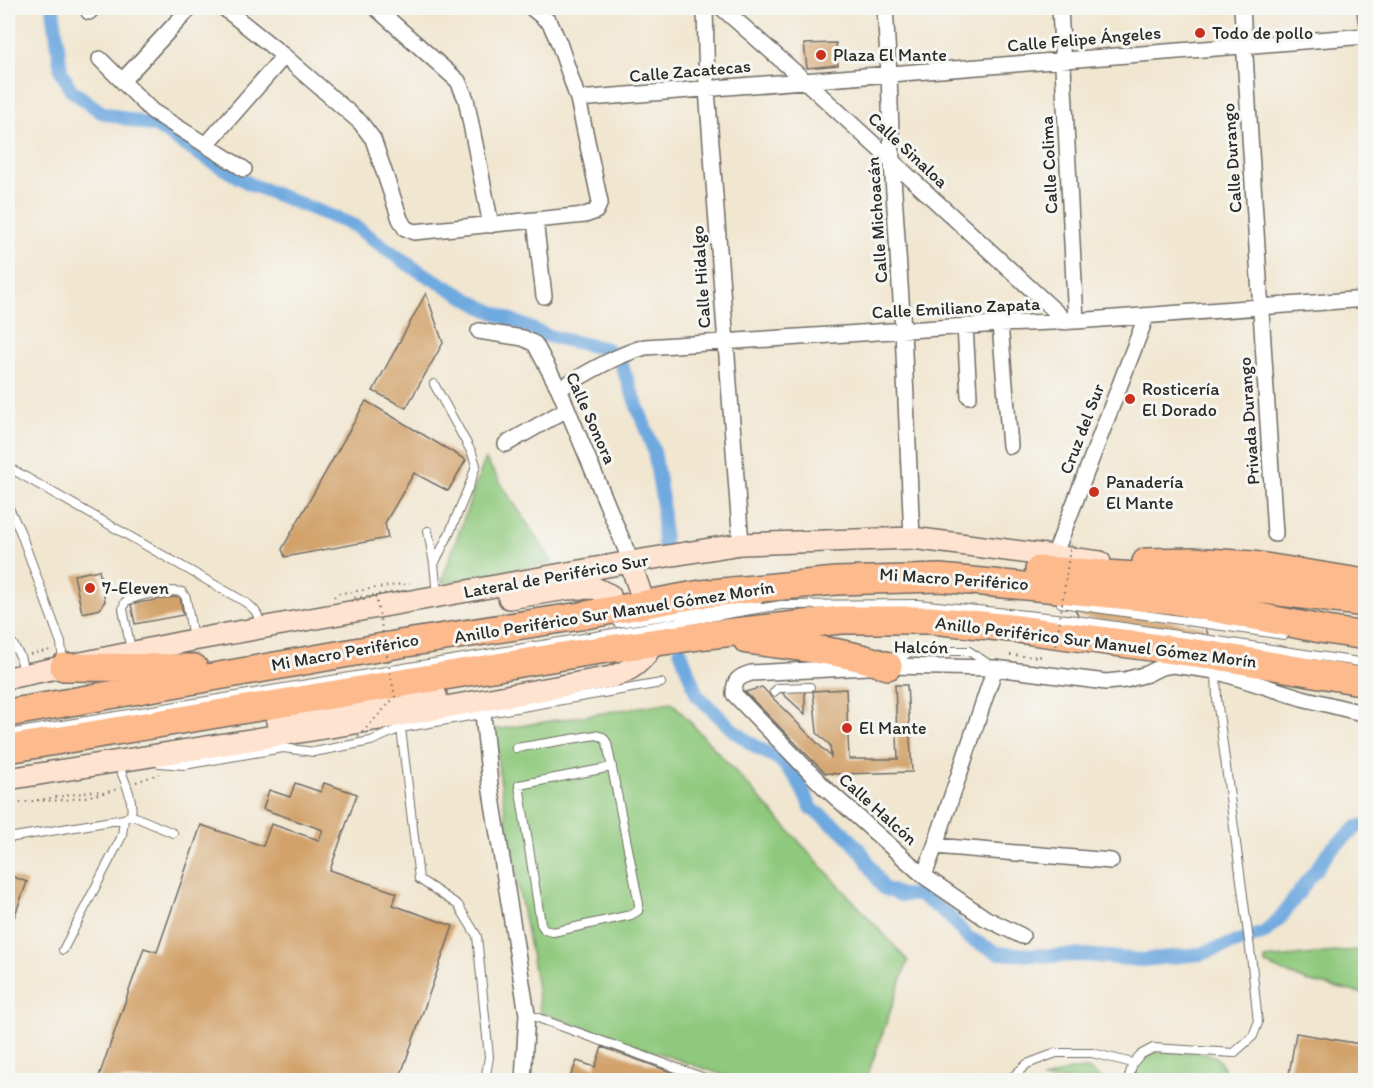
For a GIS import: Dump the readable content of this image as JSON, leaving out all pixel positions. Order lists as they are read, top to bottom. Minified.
{"streets":{"highway":["Anillo Periférico Sur Manuel Gómez Morín"],"street":["Calle Felipe Ángeles","Calle Zacatecas","Calle Sinaloa","Calle Durango","Calle Colima","Calle Michoacán","Calle Hidalgo","Calle Emiliano Zapata","Calle Sonora","Privada Durango","Cruz del Sur","Lateral de Periférico Sur","Halcón","Calle Halcón"],"lane":["Mi Macro Periférico"]},"crossings":[["Calle Felipe Ángeles","Calle Zacatecas"],["Calle Felipe Ángeles","Calle Sinaloa"],["Calle Felipe Ángeles","Calle Durango"],["Calle Felipe Ángeles","Calle Colima"],["Calle Felipe Ángeles","Calle Michoacán"],["Calle Zacatecas","Calle Sinaloa"],["Calle Zacatecas","Calle Hidalgo"],["Calle Sinaloa","Calle Colima"],["Calle Sinaloa","Calle Michoacán"],["Calle Sinaloa","Calle Emiliano Zapata"],["Calle Durango","Calle Emiliano Zapata"],["Calle Durango","Privada Durango"],["Calle Colima","Calle Emiliano Zapata"],["Calle Michoacán","Calle Emiliano Zapata"],["Calle Michoacán","Lateral de Periférico Sur"],["Calle Hidalgo","Calle Emiliano Zapata"],["Calle Hidalgo","Lateral de Periférico Sur"],["Calle Emiliano Zapata","Calle Sonora"],["Calle Emiliano Zapata","Privada Durango"],["Calle Emiliano Zapata","Cruz del Sur"],["Calle Sonora","Lateral de Periférico Sur"],["Cruz del Sur","Lateral de Periférico Sur"],["Anillo Periférico Sur Manuel Gómez Morín","Halcón"],["Halcón","Calle Halcón"]],"places":["Todo de pollo","Plaza El Mante","Rosticería El Dorado","Panadería El Mante","7-Eleven","El Mante"]}
